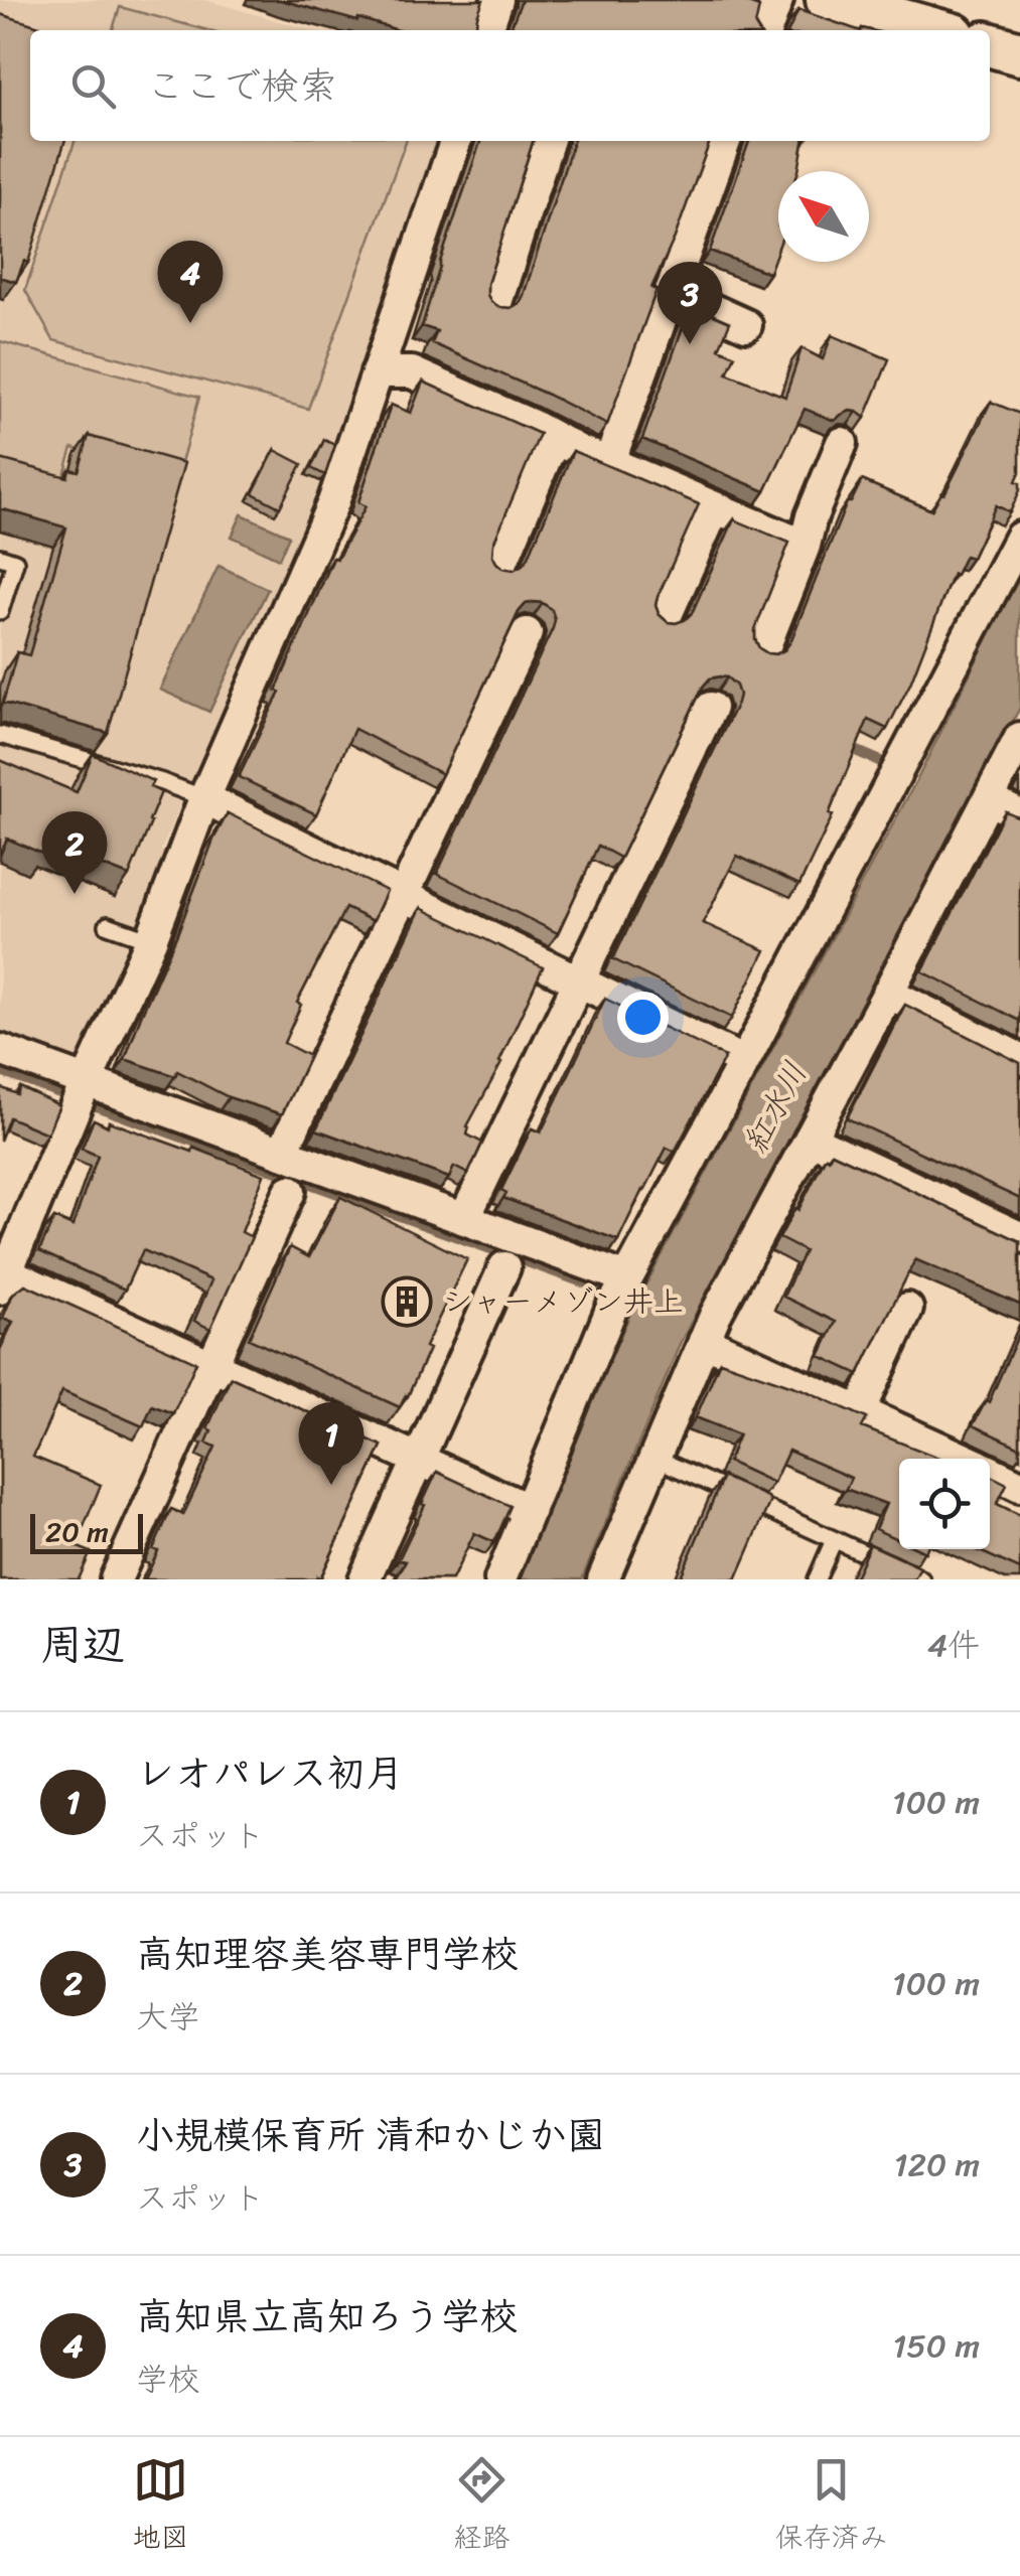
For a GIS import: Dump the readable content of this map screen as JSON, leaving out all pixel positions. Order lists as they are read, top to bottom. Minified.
{"water":["紅水川"],"places":{"building":["シャーメゾン井上"]},"scale_bar":"20 m","north":"top left","page":{"search":"ここで検索","pins":["4","3","2","1"],"scale":"20 m","heading":["周辺","4件"],"list":[{"mark":"1","name":"レオパレス初月","note":"スポット","value":"100 m"},{"mark":"2","name":"高知理容美容専門学校","note":"大学","value":"100 m"},{"mark":"3","name":"小規模保育所 清和かじか園","note":"スポット","value":"120 m"},{"mark":"4","name":"高知県立高知ろう学校","note":"学校","value":"150 m"}],"nav":["地図","経路","保存済み"]}}
